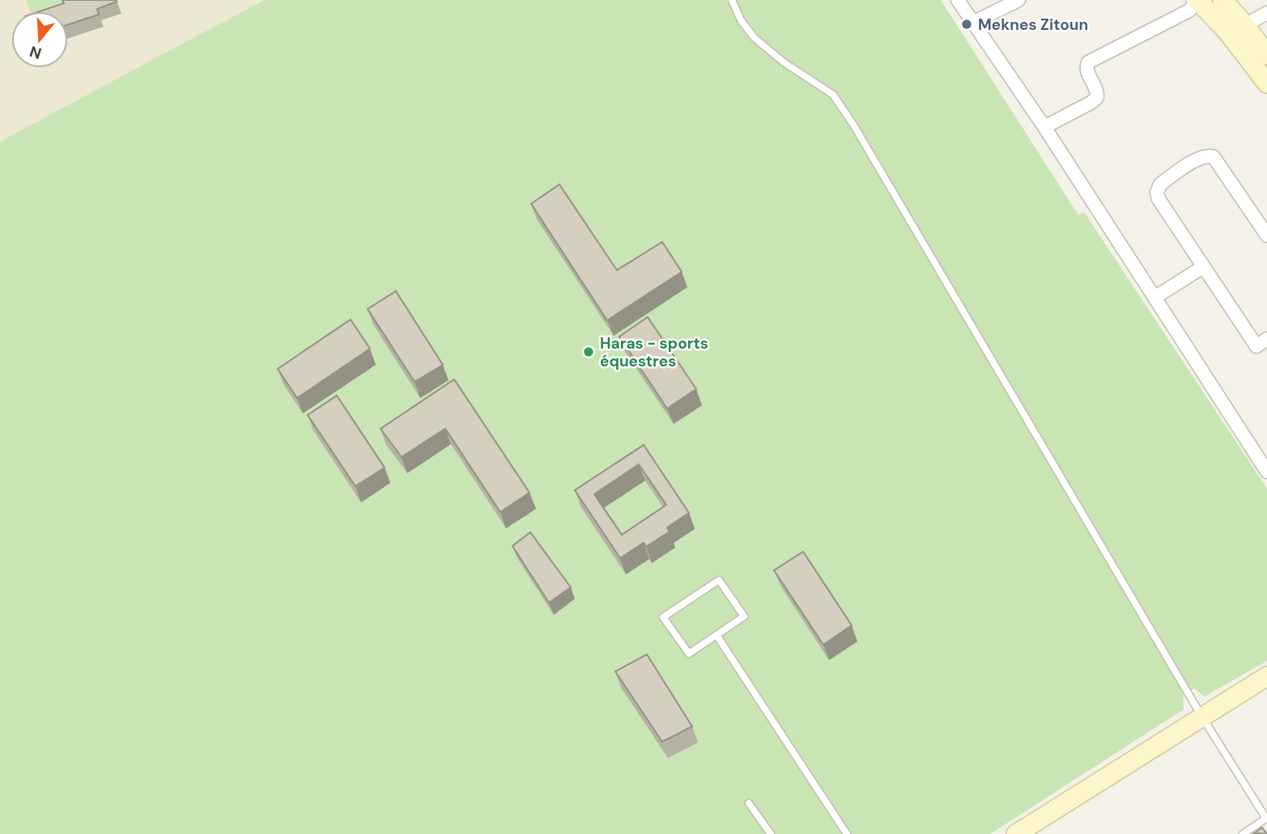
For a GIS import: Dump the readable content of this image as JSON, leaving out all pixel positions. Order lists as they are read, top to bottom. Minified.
{"places":["Meknes Zitoun","Haras - sports équestres"],"north":"bottom"}
